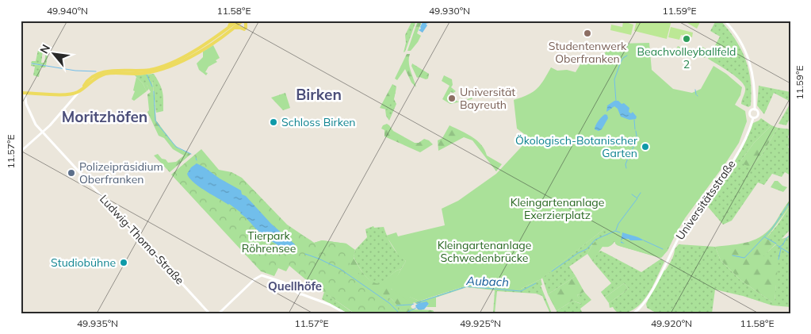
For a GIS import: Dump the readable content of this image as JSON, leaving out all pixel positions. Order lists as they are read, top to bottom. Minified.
{"streets":{"main road":["Universitätsstraße","Ludwig-Thoma-Straße"]},"districts":["Birken","Moritzhöfen","Quellhöfe"],"water":["Aubach"],"parks":["Kleingartenanlage Exerzierplatz","Tierpark Röhrensee","Kleingartenanlage Schwedenbrücke"],"places":["Studentenwerk Oberfranken","Beachvolleyballfeld 2","Universität Bayreuth","Schloss Birken","Ökologisch-Botanischer Garten","Polizeipräsidium Oberfranken","Studiobühne"],"north":"top left","coordinates":["49.940°N","11.58°E","49.930°N","11.59°E","11.57°E","49.935°N","49.925°N","49.920°N"]}
